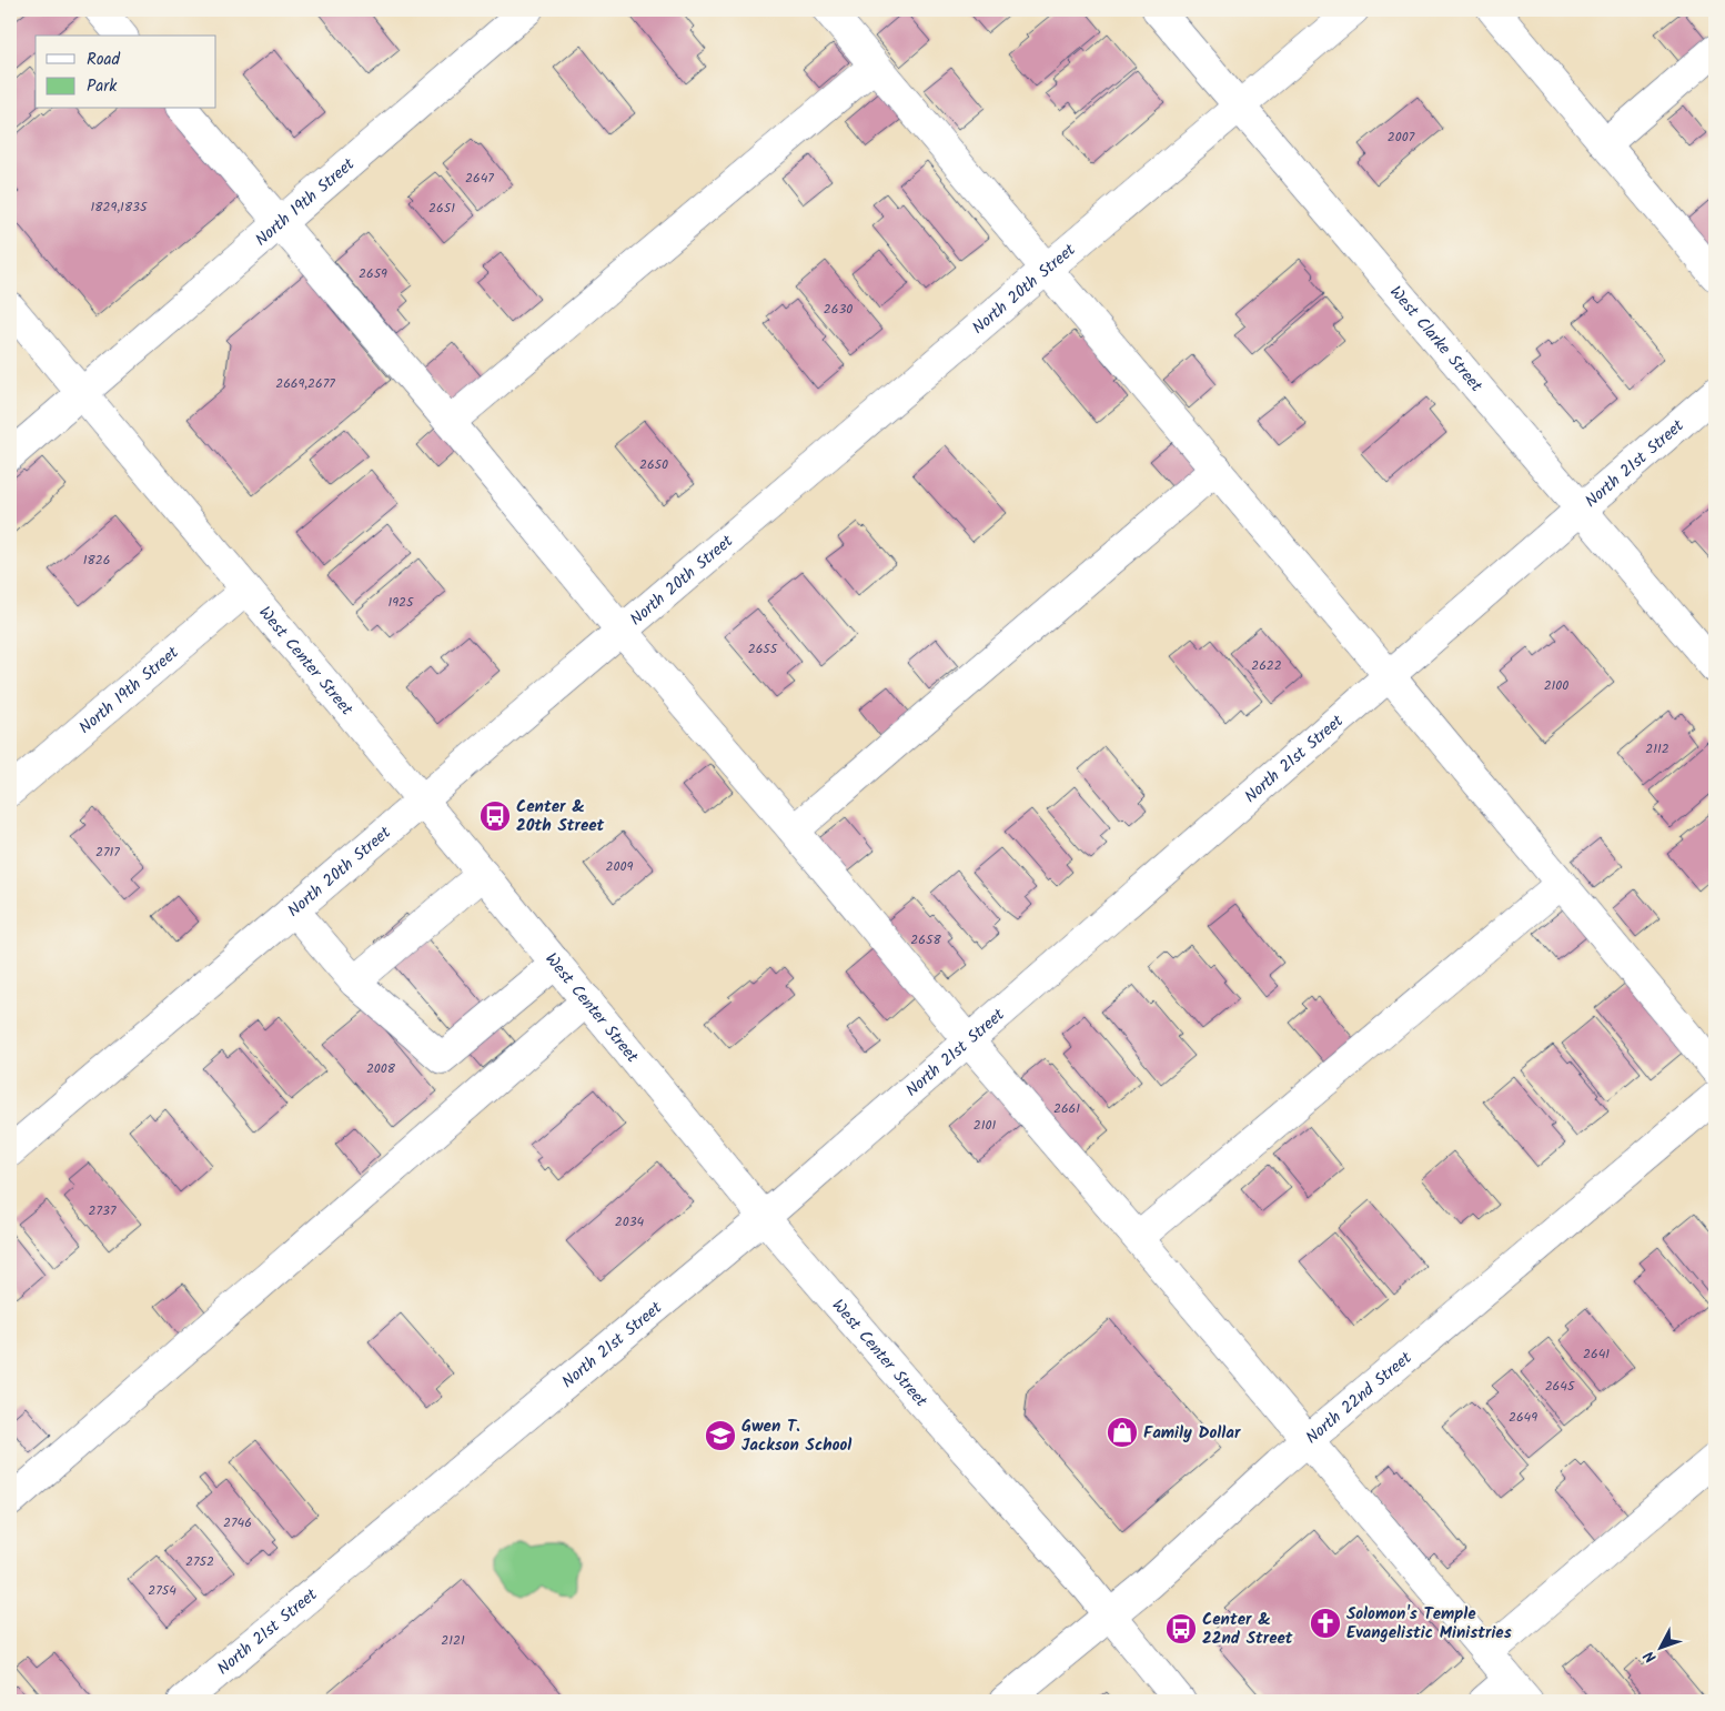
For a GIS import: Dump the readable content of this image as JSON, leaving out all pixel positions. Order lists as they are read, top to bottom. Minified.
{"streets":{"street":["North 19th Street","North 20th Street","West Clarke Street","North 21st Street","West Center Street","North 22nd Street"]},"crossings":[["North 19th Street","West Center Street"],["North 20th Street","West Clarke Street"],["North 20th Street","West Center Street"],["West Clarke Street","North 21st Street"],["North 21st Street","West Center Street"],["West Center Street","North 22nd Street"]],"places":{"bus stop":["Center & 20th Street","Center & 22nd Street"],"shop":["Family Dollar"],"school or university":["Gwen T. Jackson School"],"church":["Solomon's Temple Evangelistic Ministries"]},"house_numbers":["2007","2647","1829,1835","2651","2659","2630","2669,2677","2650","1826","1925","2655","2622","2100","2112","2717","2009","2658","2008","2661","2101","2737","2034","2641","2645","2649","2746","2752","2754","2121"],"legend":["Road","Park"],"north":"bottom left"}
